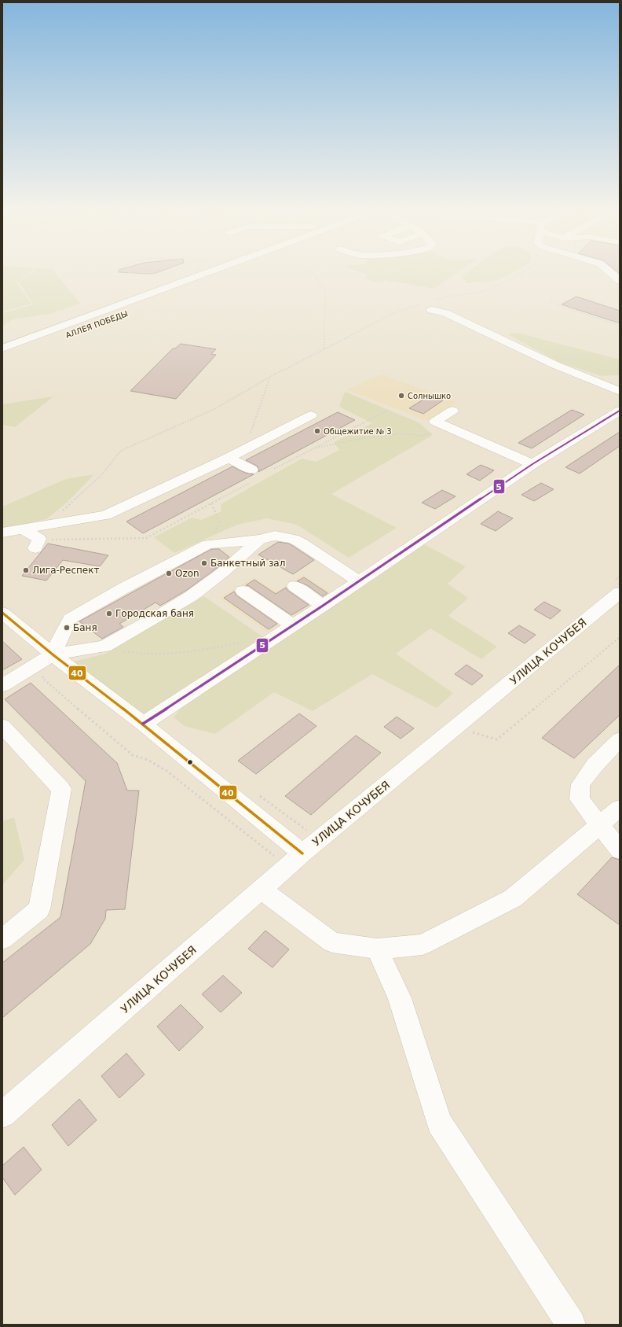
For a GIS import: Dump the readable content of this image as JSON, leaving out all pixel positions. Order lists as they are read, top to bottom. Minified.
{"streets":{"street":["АЛЛЕЯ ПОБЕДЫ","УЛИЦА КОЧУБЕЯ"]},"places":["Солнышко","Общежитие № 3","Банкетный зал","Лига-Респект","Ozon","Городская баня","Баня"],"lines":["transit line 5","transit line 40"]}
